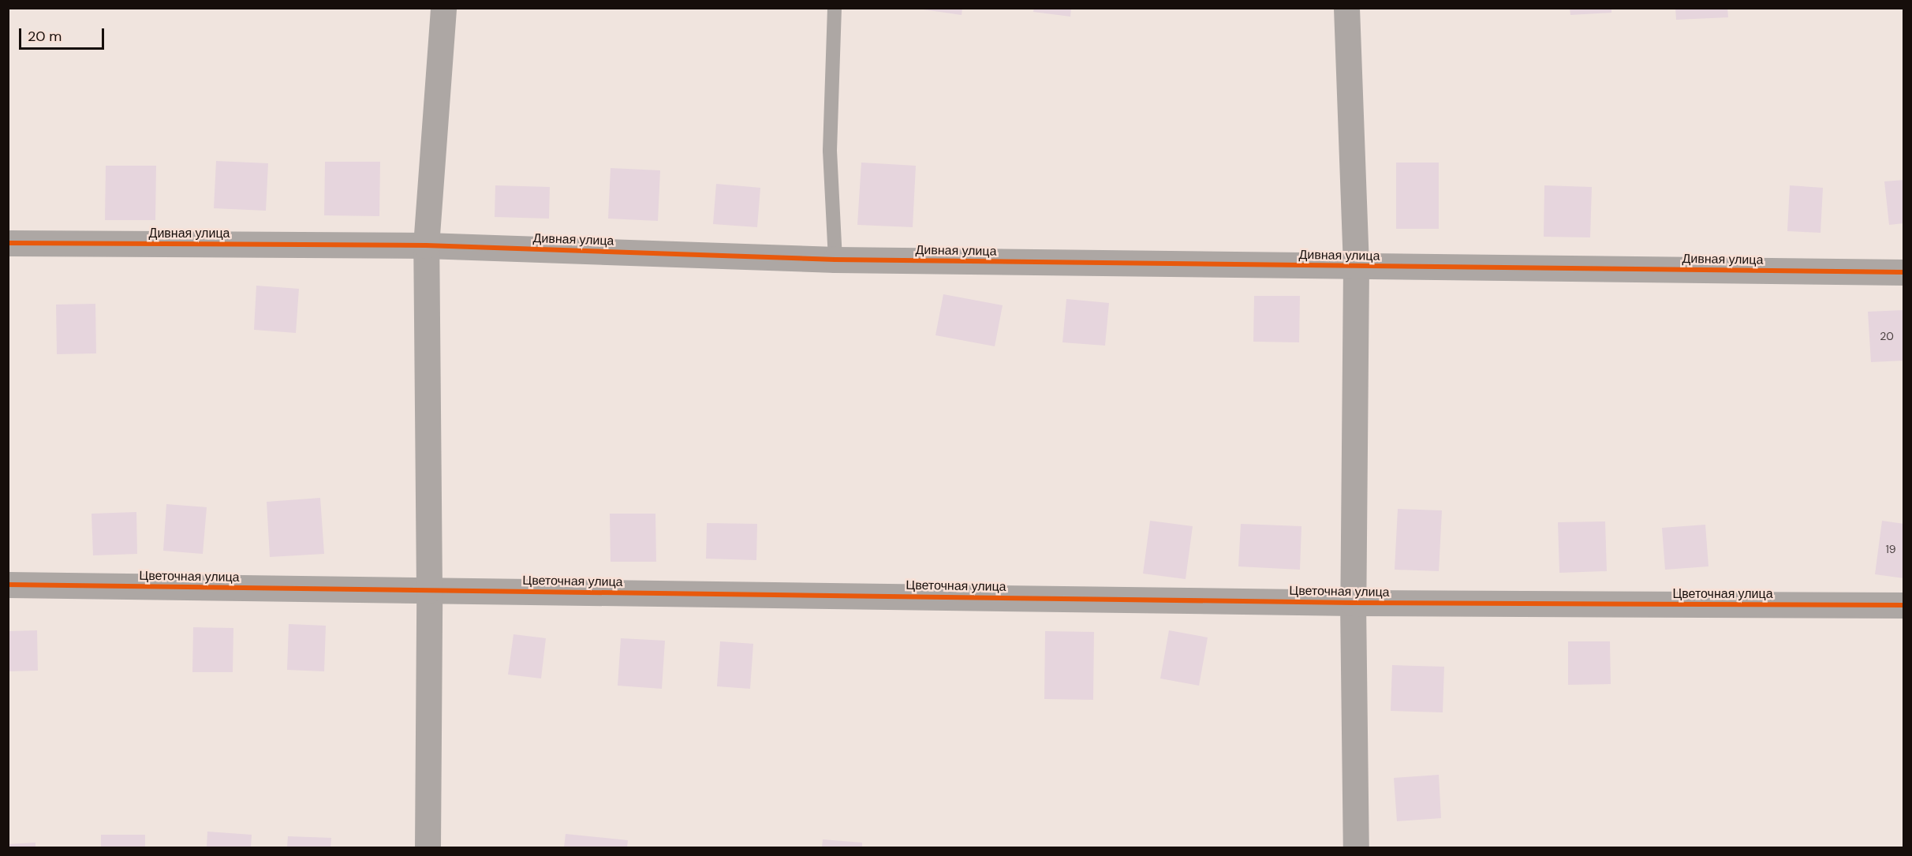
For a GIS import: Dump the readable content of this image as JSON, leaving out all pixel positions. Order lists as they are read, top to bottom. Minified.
{"streets":{"street":["Дивная улица","Цветочная улица"]},"house_numbers":["20","19"],"scale_bar":"20 m"}
